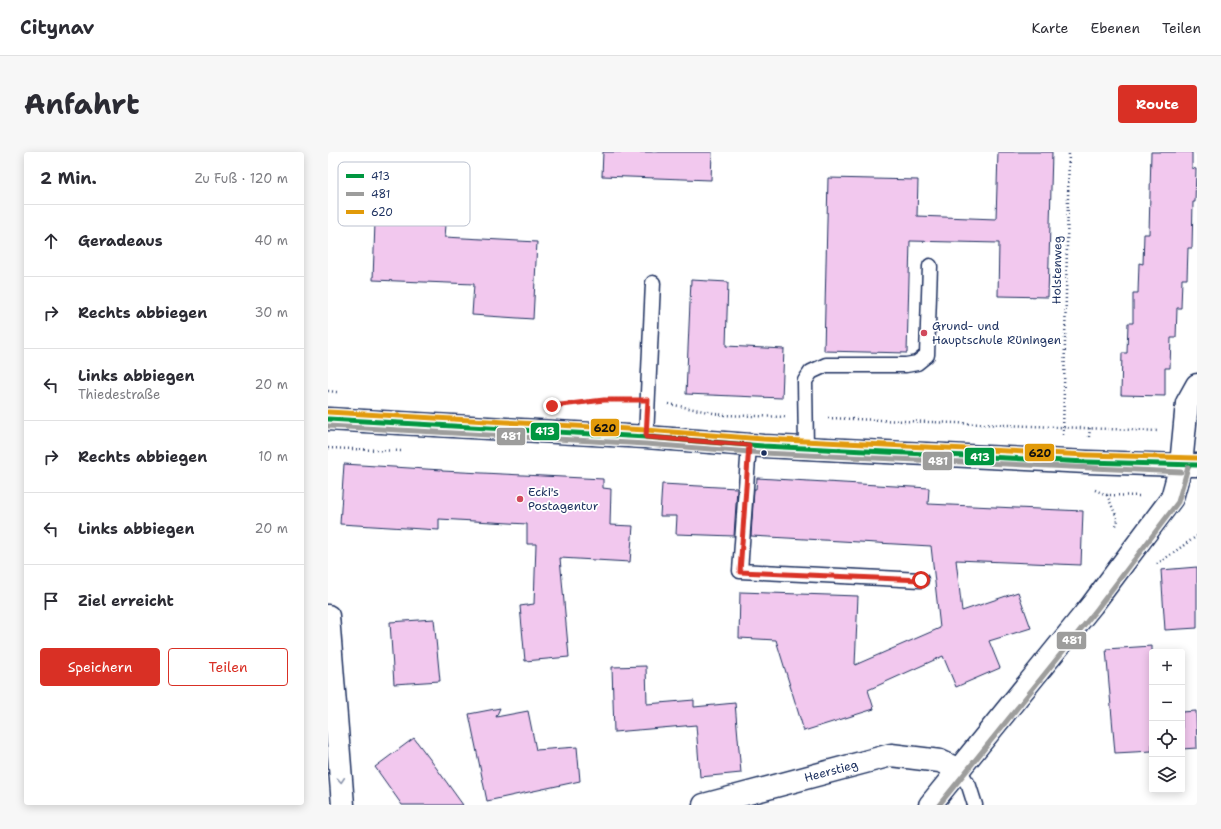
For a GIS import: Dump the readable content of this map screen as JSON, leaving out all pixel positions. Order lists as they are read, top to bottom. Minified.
{"streets":{"street":["Heerstieg"],"path":["Holstenweg"]},"places":["Grund- und Hauptschule Rüningen","Ecki's Postagentur"],"lines":["transit line 620","transit line 413","transit line 481"],"legend":["413","481","620"],"page":{"header":"Citynav","nav":["Karte","Ebenen","Teilen"],"title":"Anfahrt","buttons":["Route",["Speichern","Teilen"]],"heading":["2 Min.","Zu Fuß · 120 m"],"list":[["Geradeaus","40 m"],["Rechts abbiegen","30 m"],["Links abbiegen","Thiedestraße","20 m"],["Rechts abbiegen","10 m"],["Links abbiegen","20 m"],"Ziel erreicht"],"map_buttons":["+","−"]}}
